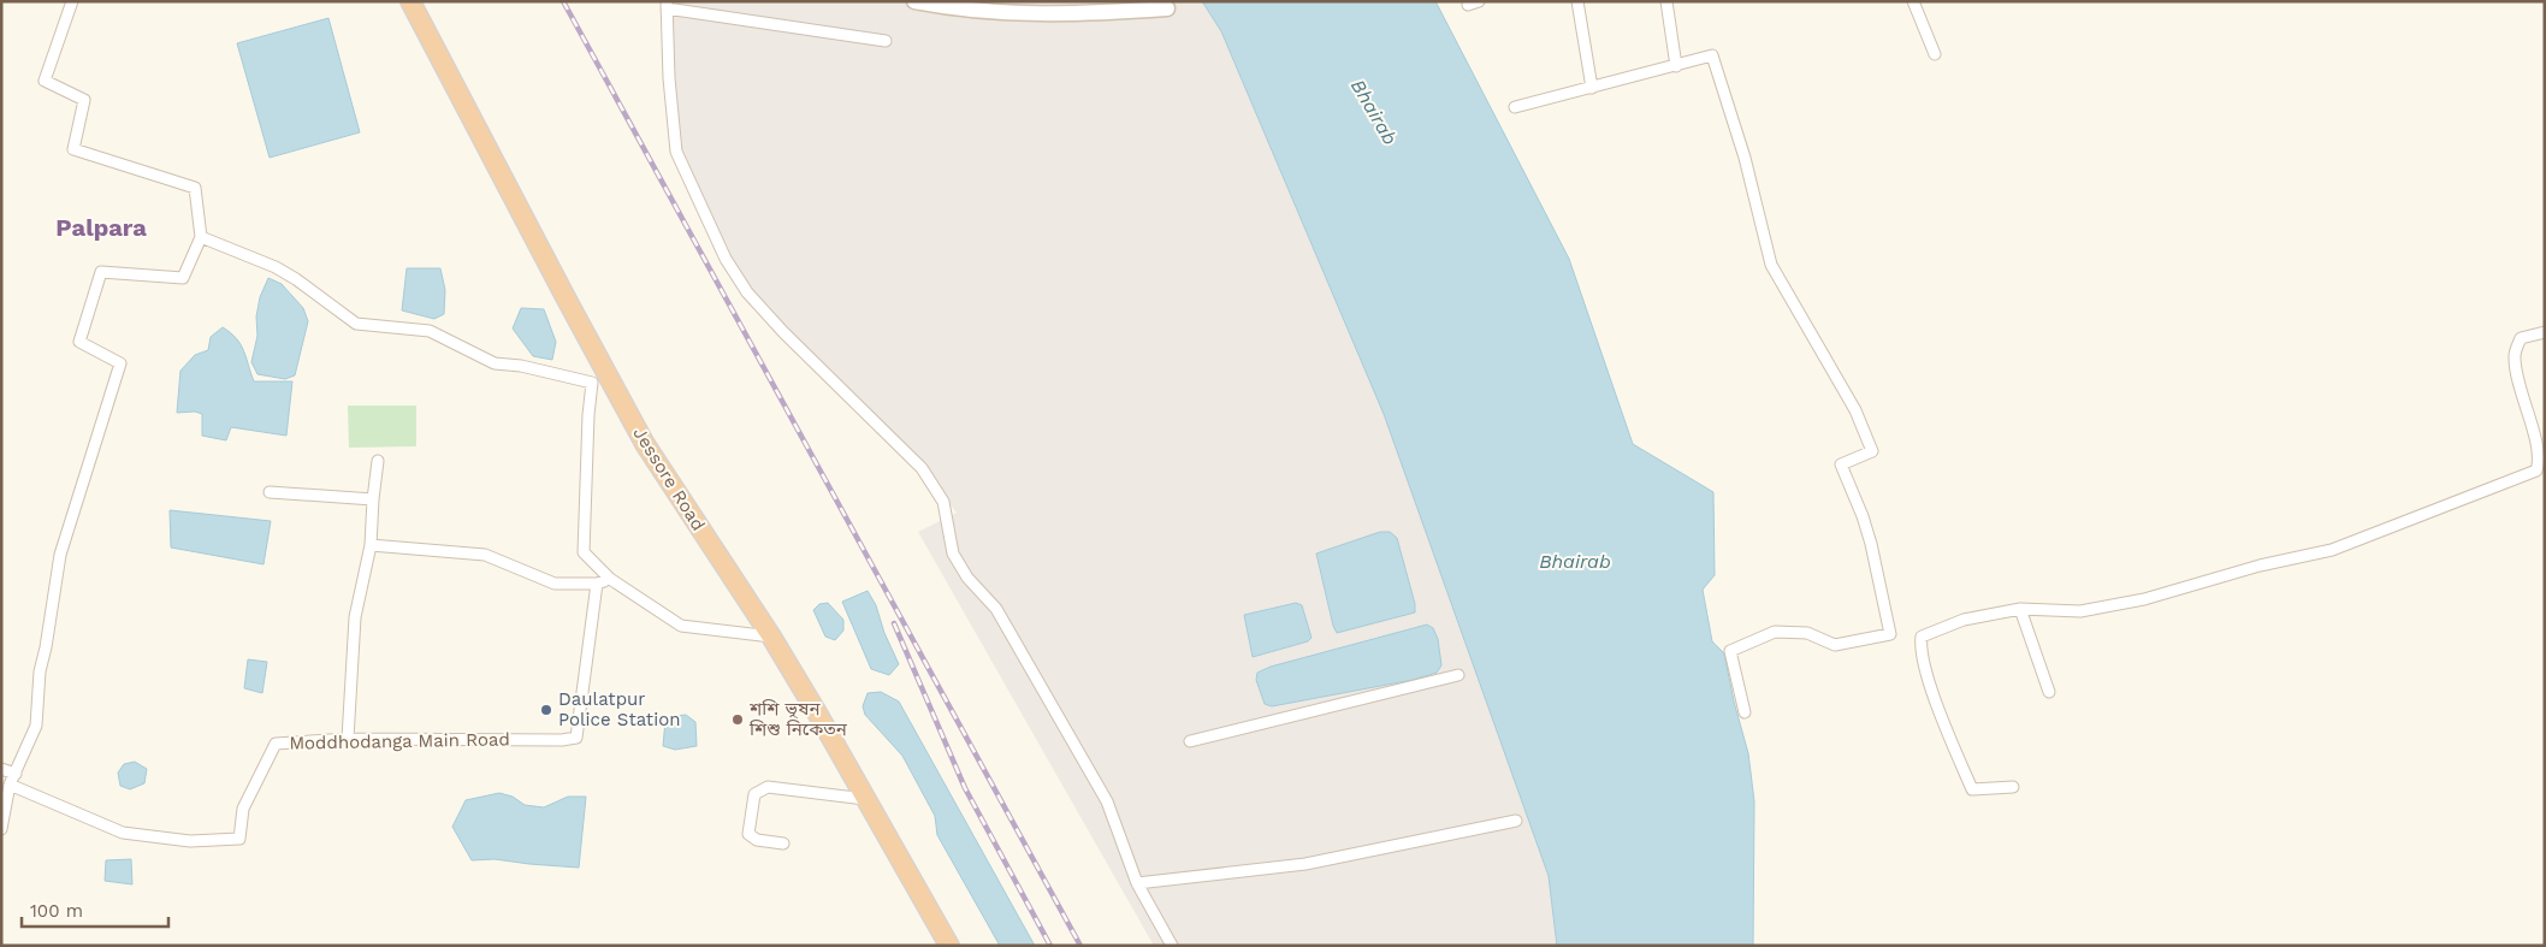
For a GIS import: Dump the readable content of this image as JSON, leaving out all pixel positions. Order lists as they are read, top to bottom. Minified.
{"streets":{"highway":["Jessore Road"],"street":["Moddhodanga Main Road"]},"districts":["Palpara"],"water":["Bhairab"],"places":["Daulatpur Police Station","শশি ভূষন শিশু নিকেতন"],"scale_bar":"100 m"}
